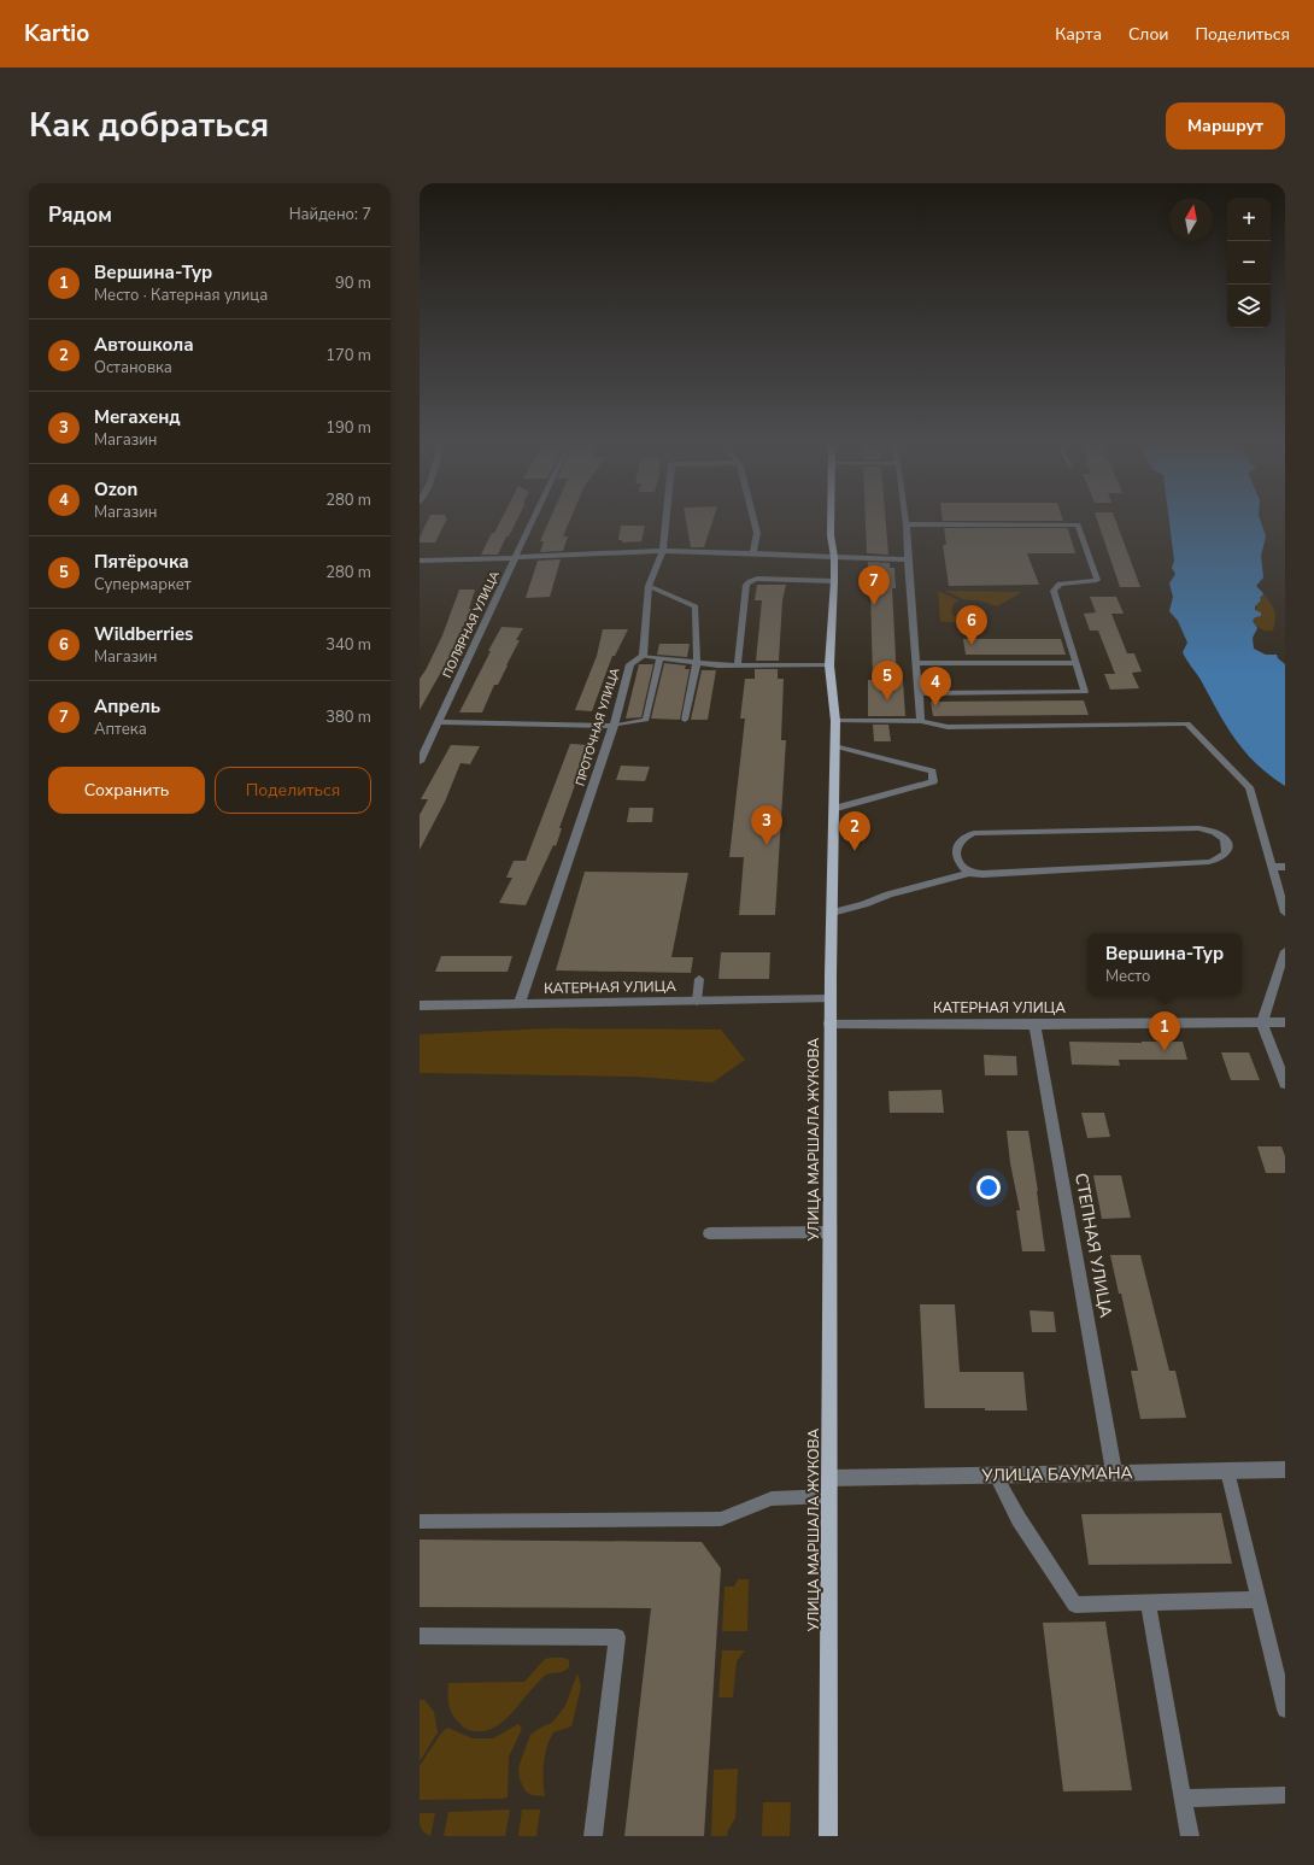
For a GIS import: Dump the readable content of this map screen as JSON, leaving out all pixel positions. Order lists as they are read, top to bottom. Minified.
{"streets":{"main road":["УЛИЦА МАРШАЛА ЖУКОВА"],"street":["ПОЛЯРНАЯ УЛИЦА","ПРОТОЧНАЯ УЛИЦА","КАТЕРНАЯ УЛИЦА","СТЕПНАЯ УЛИЦА","УЛИЦА БАУМАНА"]},"crossings":[["ПРОТОЧНАЯ УЛИЦА","КАТЕРНАЯ УЛИЦА"],["КАТЕРНАЯ УЛИЦА","УЛИЦА МАРШАЛА ЖУКОВА"],["КАТЕРНАЯ УЛИЦА","СТЕПНАЯ УЛИЦА"],["УЛИЦА МАРШАЛА ЖУКОВА","УЛИЦА БАУМАНА"],["СТЕПНАЯ УЛИЦА","УЛИЦА БАУМАНА"]],"north":"top","page":{"header":"Kartio","nav":["Карта","Слои","Поделиться"],"title":"Как добраться","buttons":["Маршрут",["Сохранить","Поделиться"]],"heading":["Рядом","Найдено: 7"],"map_buttons":["+","−"],"list":[{"mark":"1","name":"Вершина-Тур","note":"Место · Катерная улица","value":"90 m"},{"mark":"2","name":"Автошкола","note":"Остановка","value":"170 m"},{"mark":"3","name":"Мегахенд","note":"Магазин","value":"190 m"},{"mark":"4","name":"Ozon","note":"Магазин","value":"280 m"},{"mark":"5","name":"Пятёрочка","note":"Супермаркет","value":"280 m"},{"mark":"6","name":"Wildberries","note":"Магазин","value":"340 m"},{"mark":"7","name":"Апрель","note":"Аптека","value":"380 m"}],"pins":["7","6","5","4","3","2","1"],"popup":["Вершина-Тур","Место"]}}
